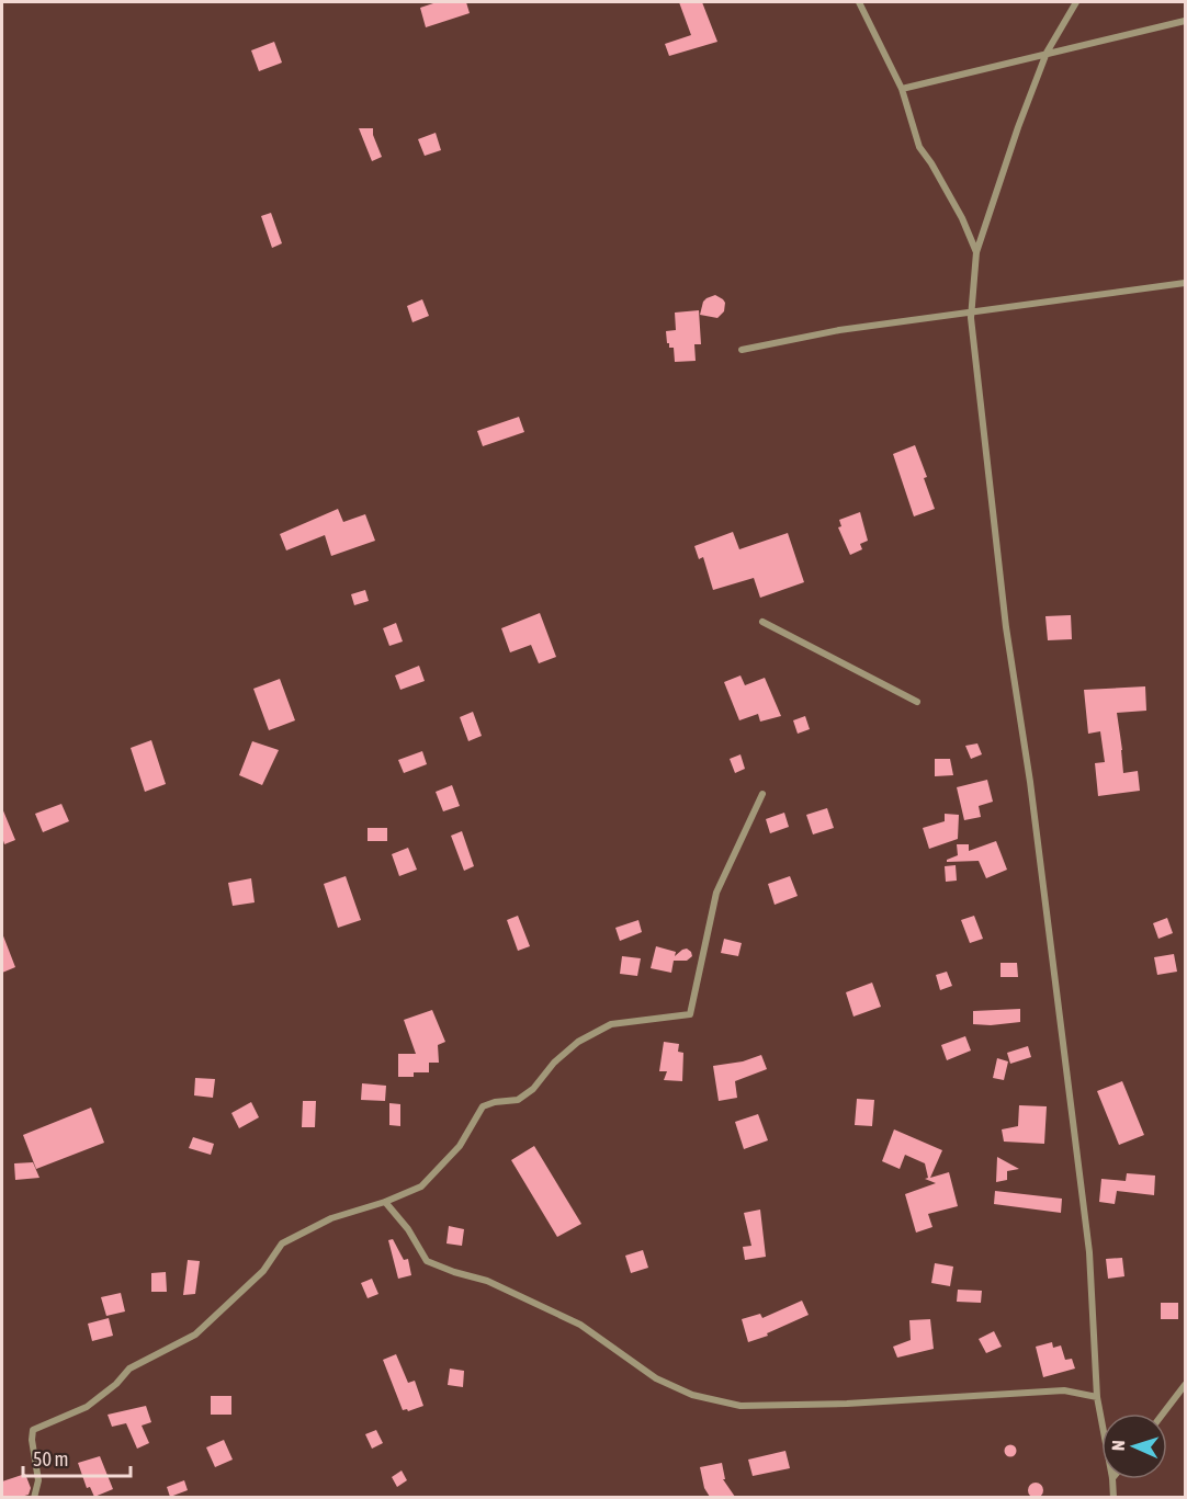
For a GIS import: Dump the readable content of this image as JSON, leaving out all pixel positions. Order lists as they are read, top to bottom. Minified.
{"scale_bar":"50 m","north":"left"}
